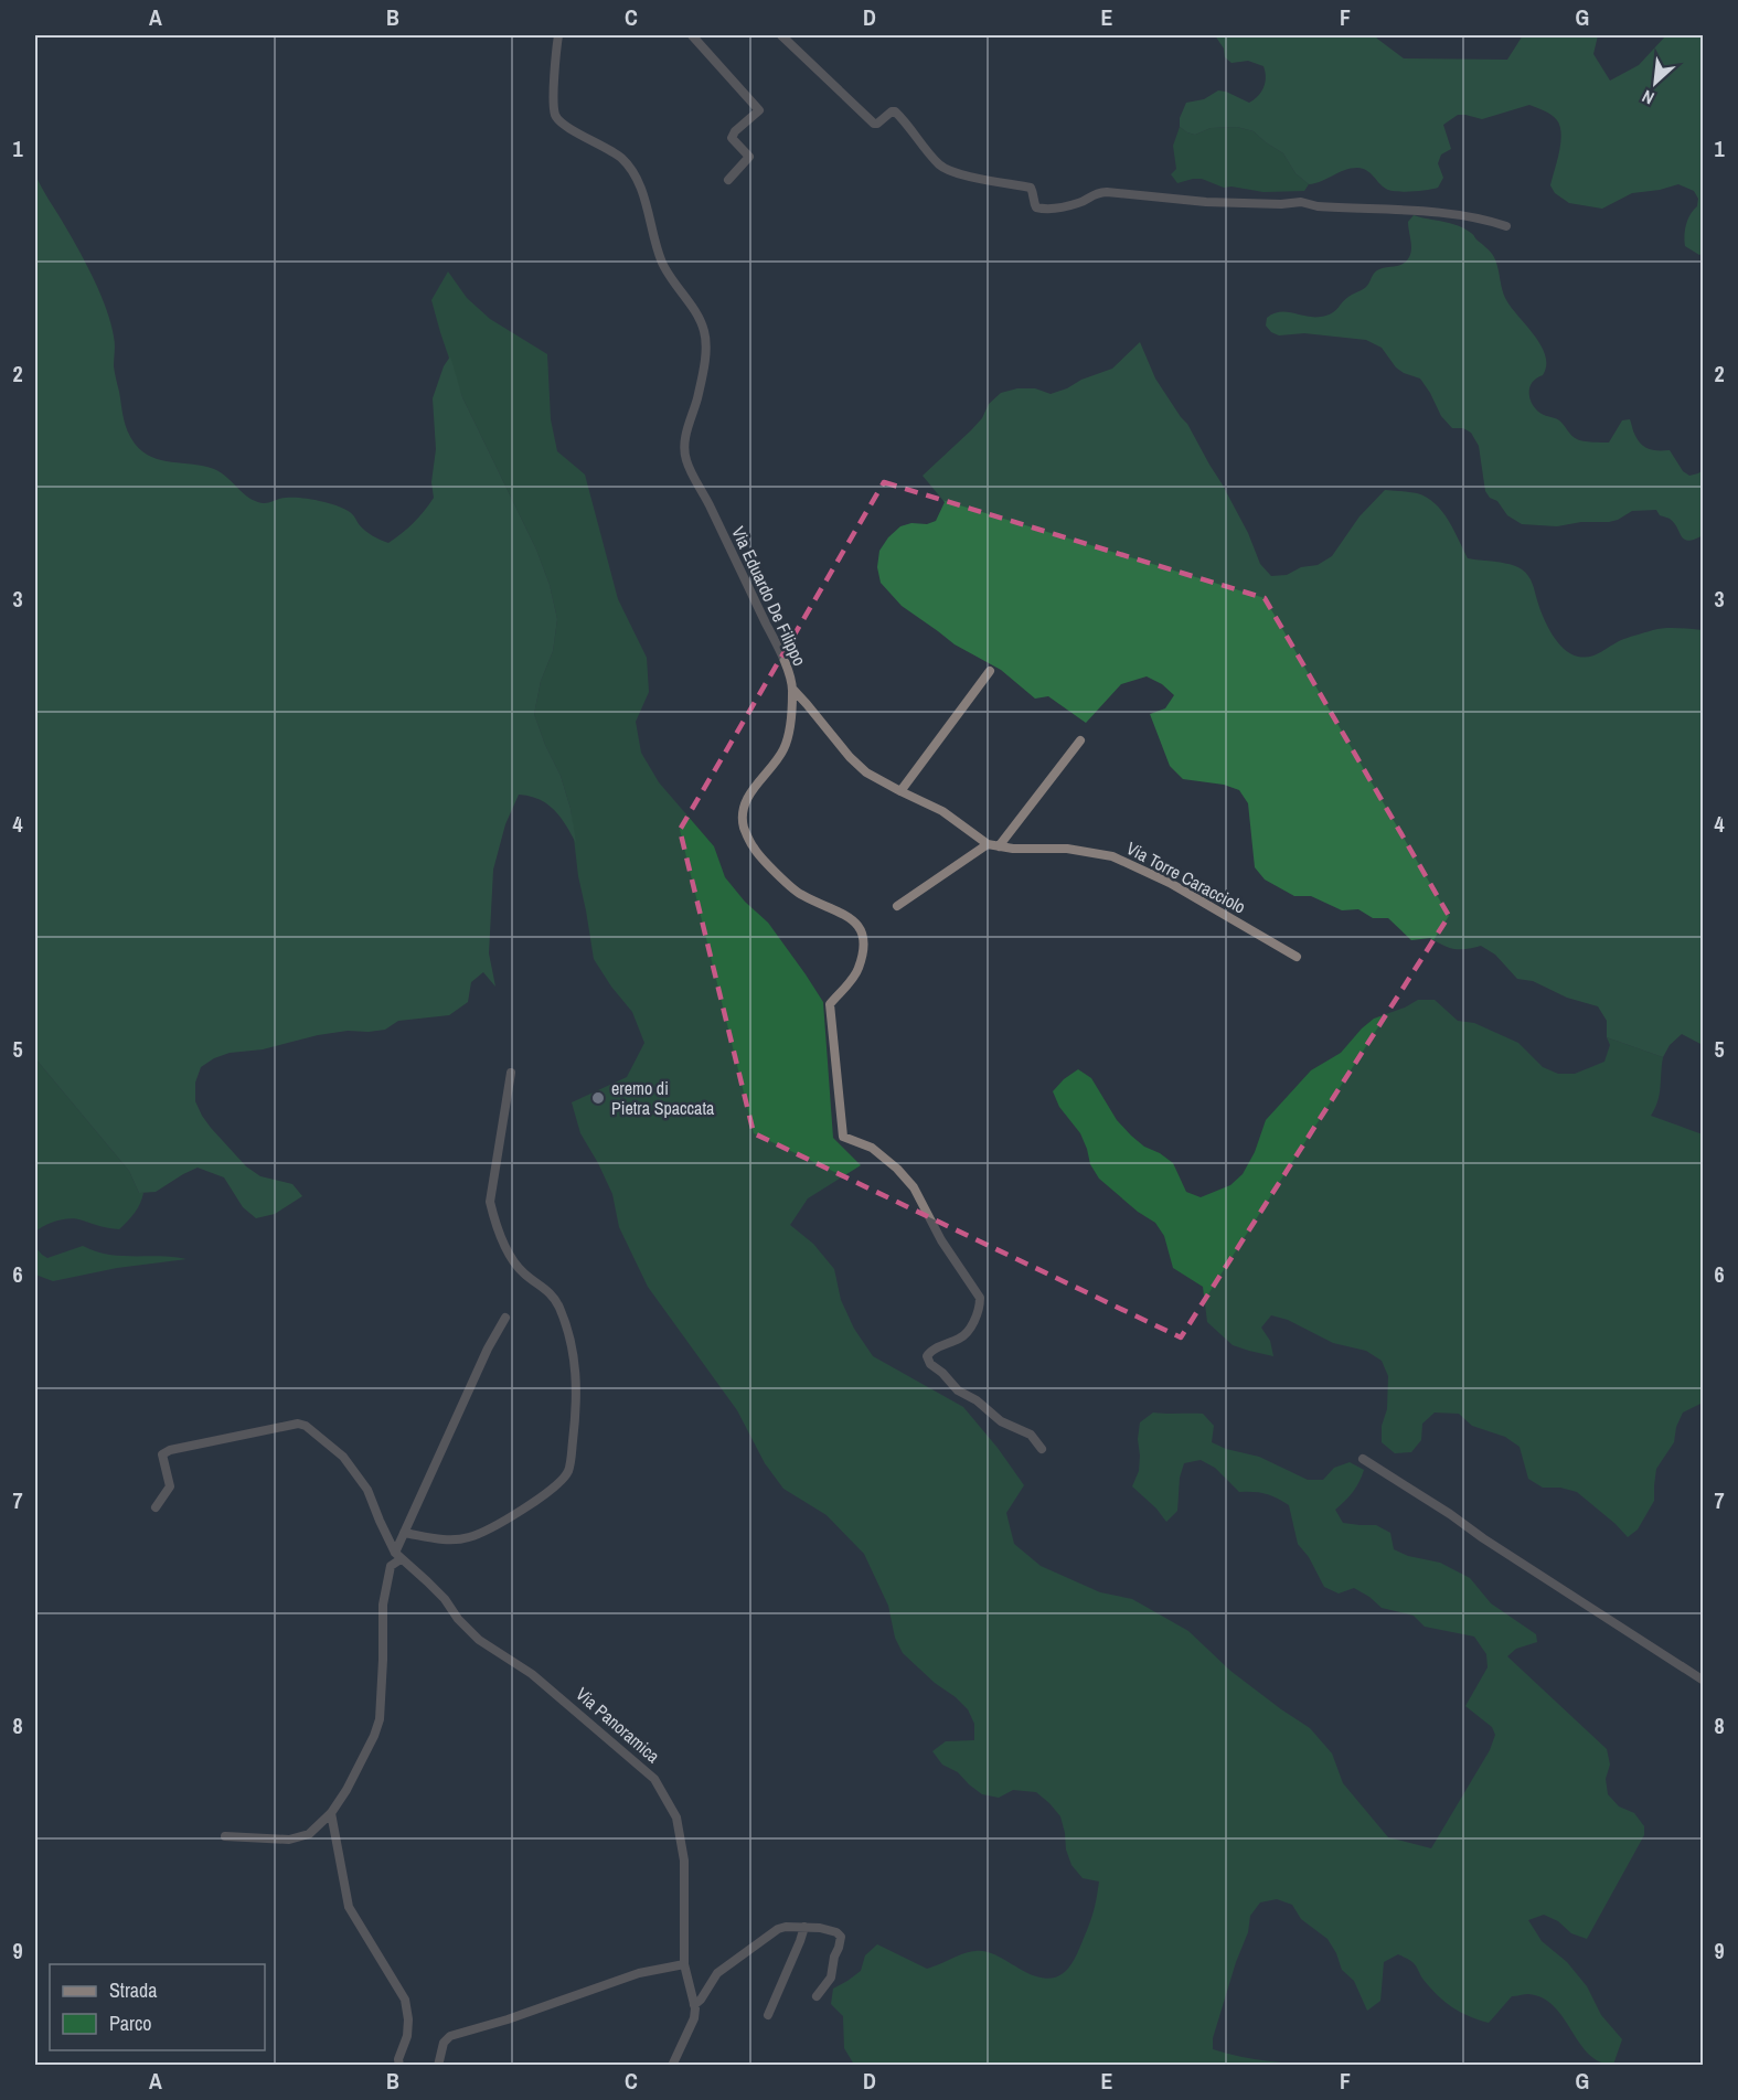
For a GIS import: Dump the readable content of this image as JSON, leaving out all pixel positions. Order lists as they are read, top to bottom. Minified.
{"streets":{"street":["Via Eduardo De Filippo","Via Torre Caracciolo","Via Panoramica"]},"crossings":[["Via Eduardo De Filippo","Via Torre Caracciolo"]],"places":["eremo di Pietra Spaccata"],"legend":["Strada","Parco"],"north":"bottom left","grid":{"columns":["A","B","C","D","E","F","G"],"rows":["1","2","3","4","5","6","7","8","9"]}}
